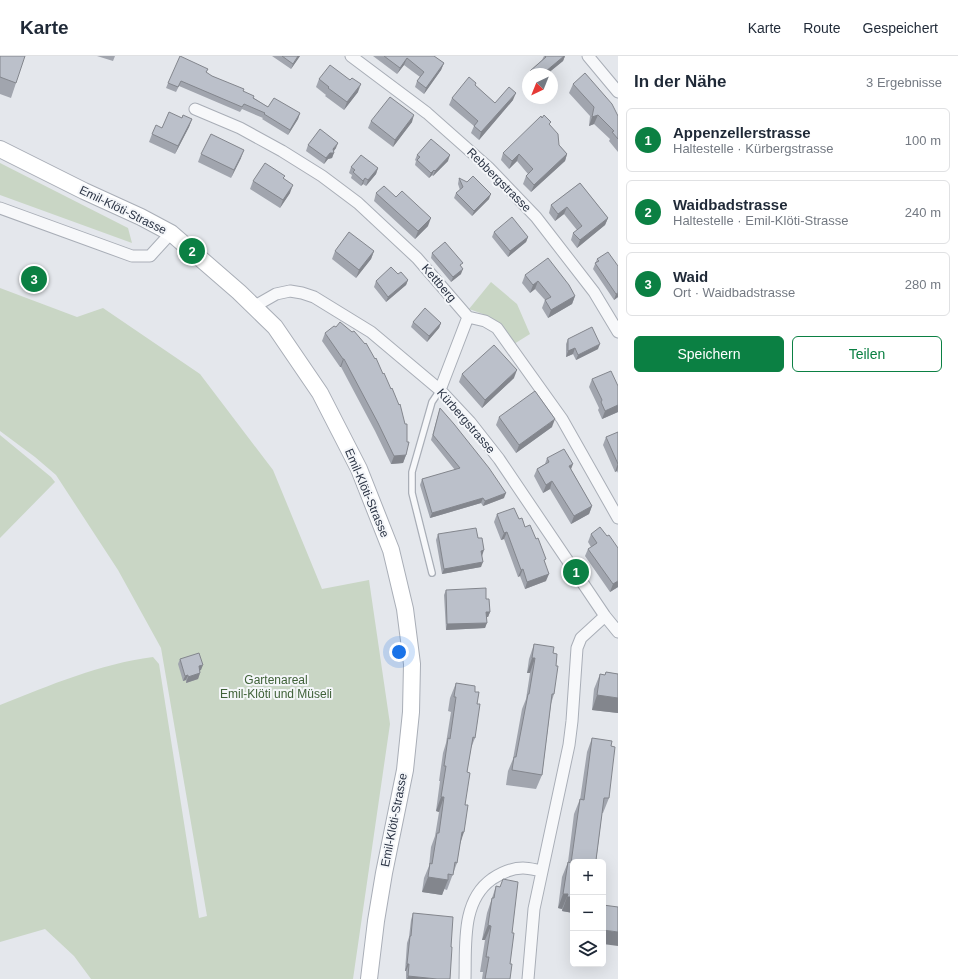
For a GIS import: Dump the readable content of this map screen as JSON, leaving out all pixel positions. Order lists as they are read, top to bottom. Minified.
{"streets":{"street":["Rebbergstrasse","Emil-Klöti-Strasse","Kettberg","Kürbergstrasse"]},"crossings":[["Emil-Klöti-Strasse","Kürbergstrasse"]],"parks":["Gartenareal Emil-Klöti und Müseli"],"north":"bottom left","page":{"header":"Karte","nav":["Karte","Route","Gespeichert"],"heading":["In der Nähe","3 Ergebnisse"],"list":[{"mark":"1","name":"Appenzellerstrasse","note":"Haltestelle · Kürbergstrasse","value":"100 m"},{"mark":"2","name":"Waidbadstrasse","note":"Haltestelle · Emil-Klöti-Strasse","value":"240 m"},{"mark":"3","name":"Waid","note":"Ort · Waidbadstrasse","value":"280 m"}],"pins":["2","3","1"],"buttons":["Speichern","Teilen"],"map_buttons":["+","−"]}}
